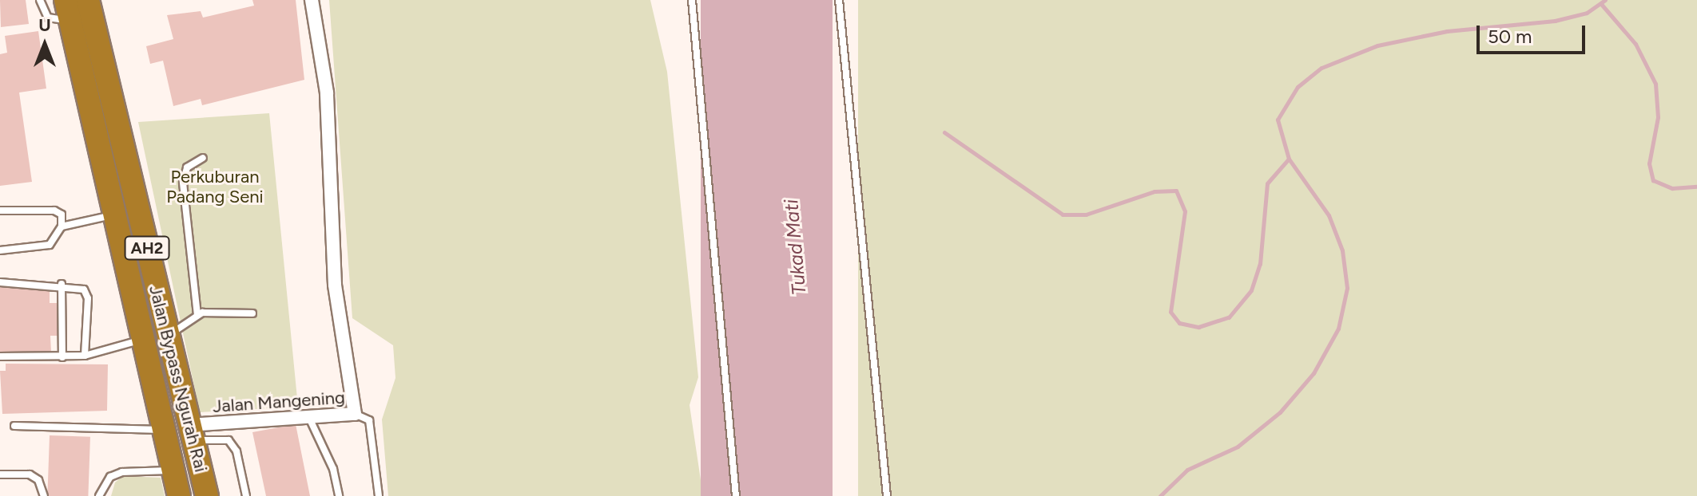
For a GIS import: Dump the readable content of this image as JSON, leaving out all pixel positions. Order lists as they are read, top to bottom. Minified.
{"streets":{"highway":["AH2","Jalan Bypass Ngurah Rai"],"street":["Jalan Mangening"]},"crossings":[["Jalan Bypass Ngurah Rai","Jalan Mangening"]],"water":["Tukad Mati"],"parks":["Perkuburan Padang Seni"],"scale_bar":"50 m","north":"top"}
